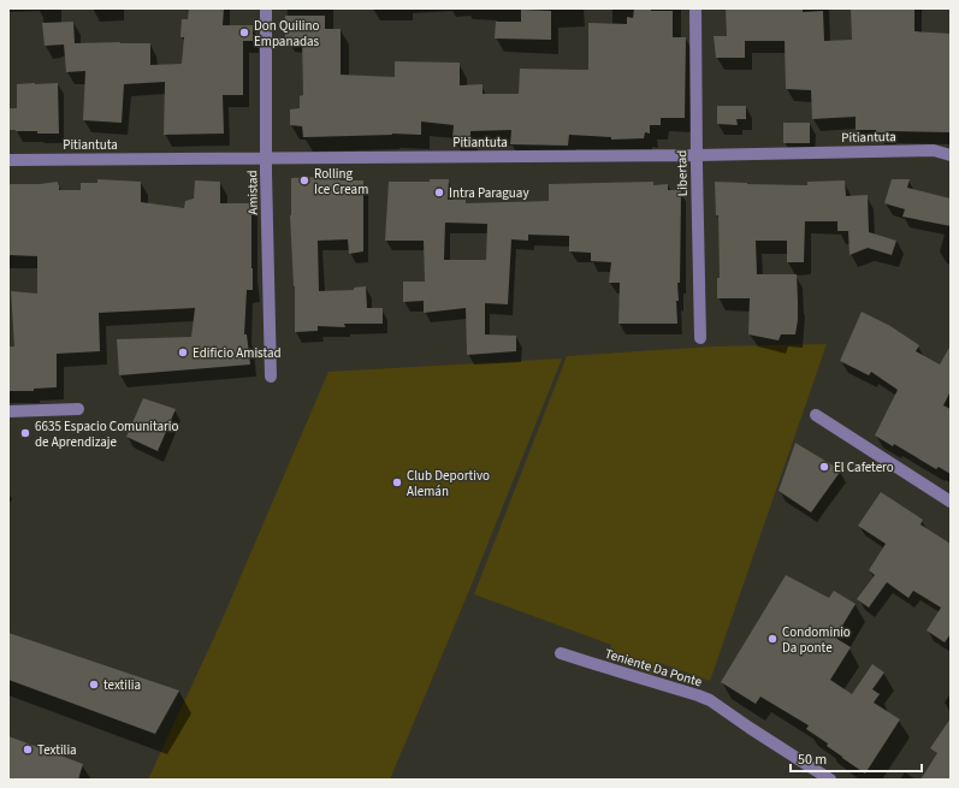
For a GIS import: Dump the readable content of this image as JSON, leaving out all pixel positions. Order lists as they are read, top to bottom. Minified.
{"streets":{"street":["Pitiantuta","Libertad","Amistad","Teniente Da Ponte"]},"crossings":[["Pitiantuta","Libertad"],["Pitiantuta","Amistad"]],"places":["Don Quilino Empanadas","Rolling Ice Cream","Intra Paraguay","Edificio Amistad","6635 Espacio Comunitario de Aprendizaje","El Cafetero","Club Deportivo Alemán","Condominio Da ponte","textilia","Textilia"],"scale_bar":"50 m"}
